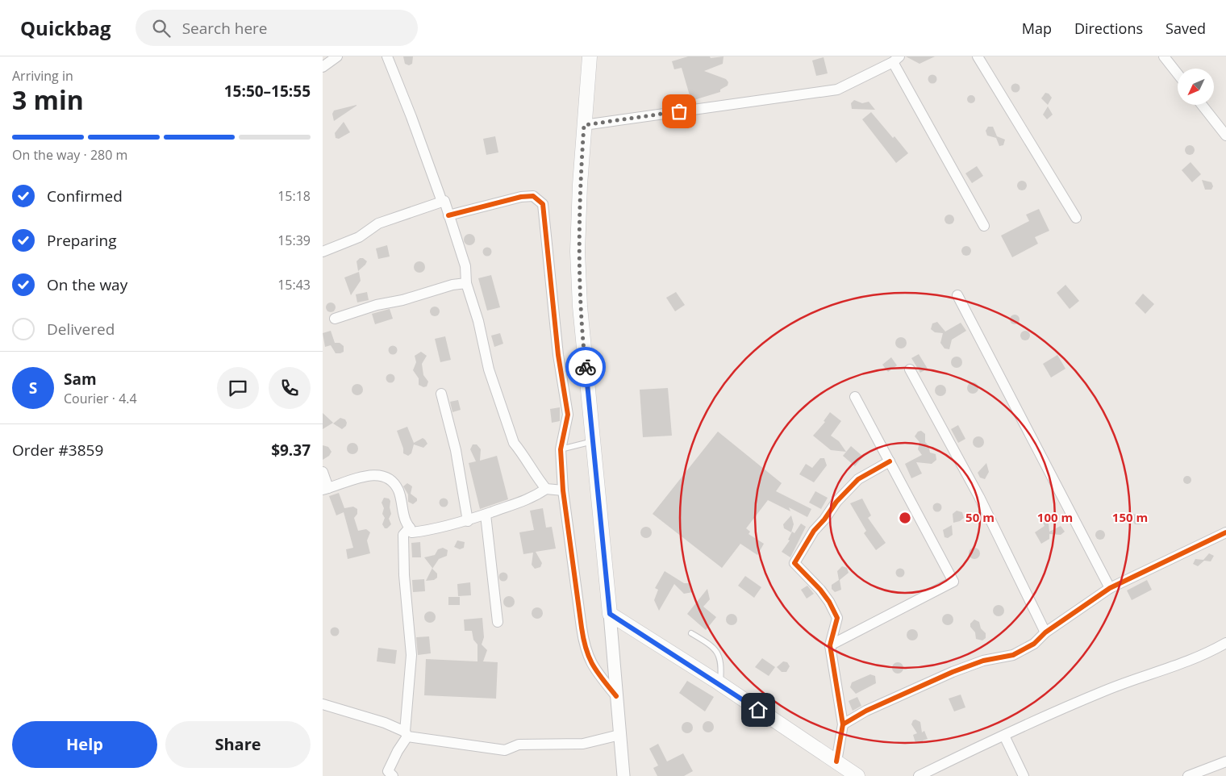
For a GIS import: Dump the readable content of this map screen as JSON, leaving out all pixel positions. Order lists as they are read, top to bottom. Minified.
{"north":"bottom left","page":{"header":"Quickbag","search":"Search here","nav":["Map","Directions","Saved"],"heading":["3 min","Arriving in","15:50–15:55"],"panel":["Sam","Courier · 4.4","Order #3859","$9.37"],"bar":"On the way · 280 m","list":[["Confirmed","15:18"],["Preparing","15:39"],["On the way","15:43"],"Delivered"],"round":"S","buttons":["Help","Share"]},"rings":["50 m","100 m","150 m"]}
